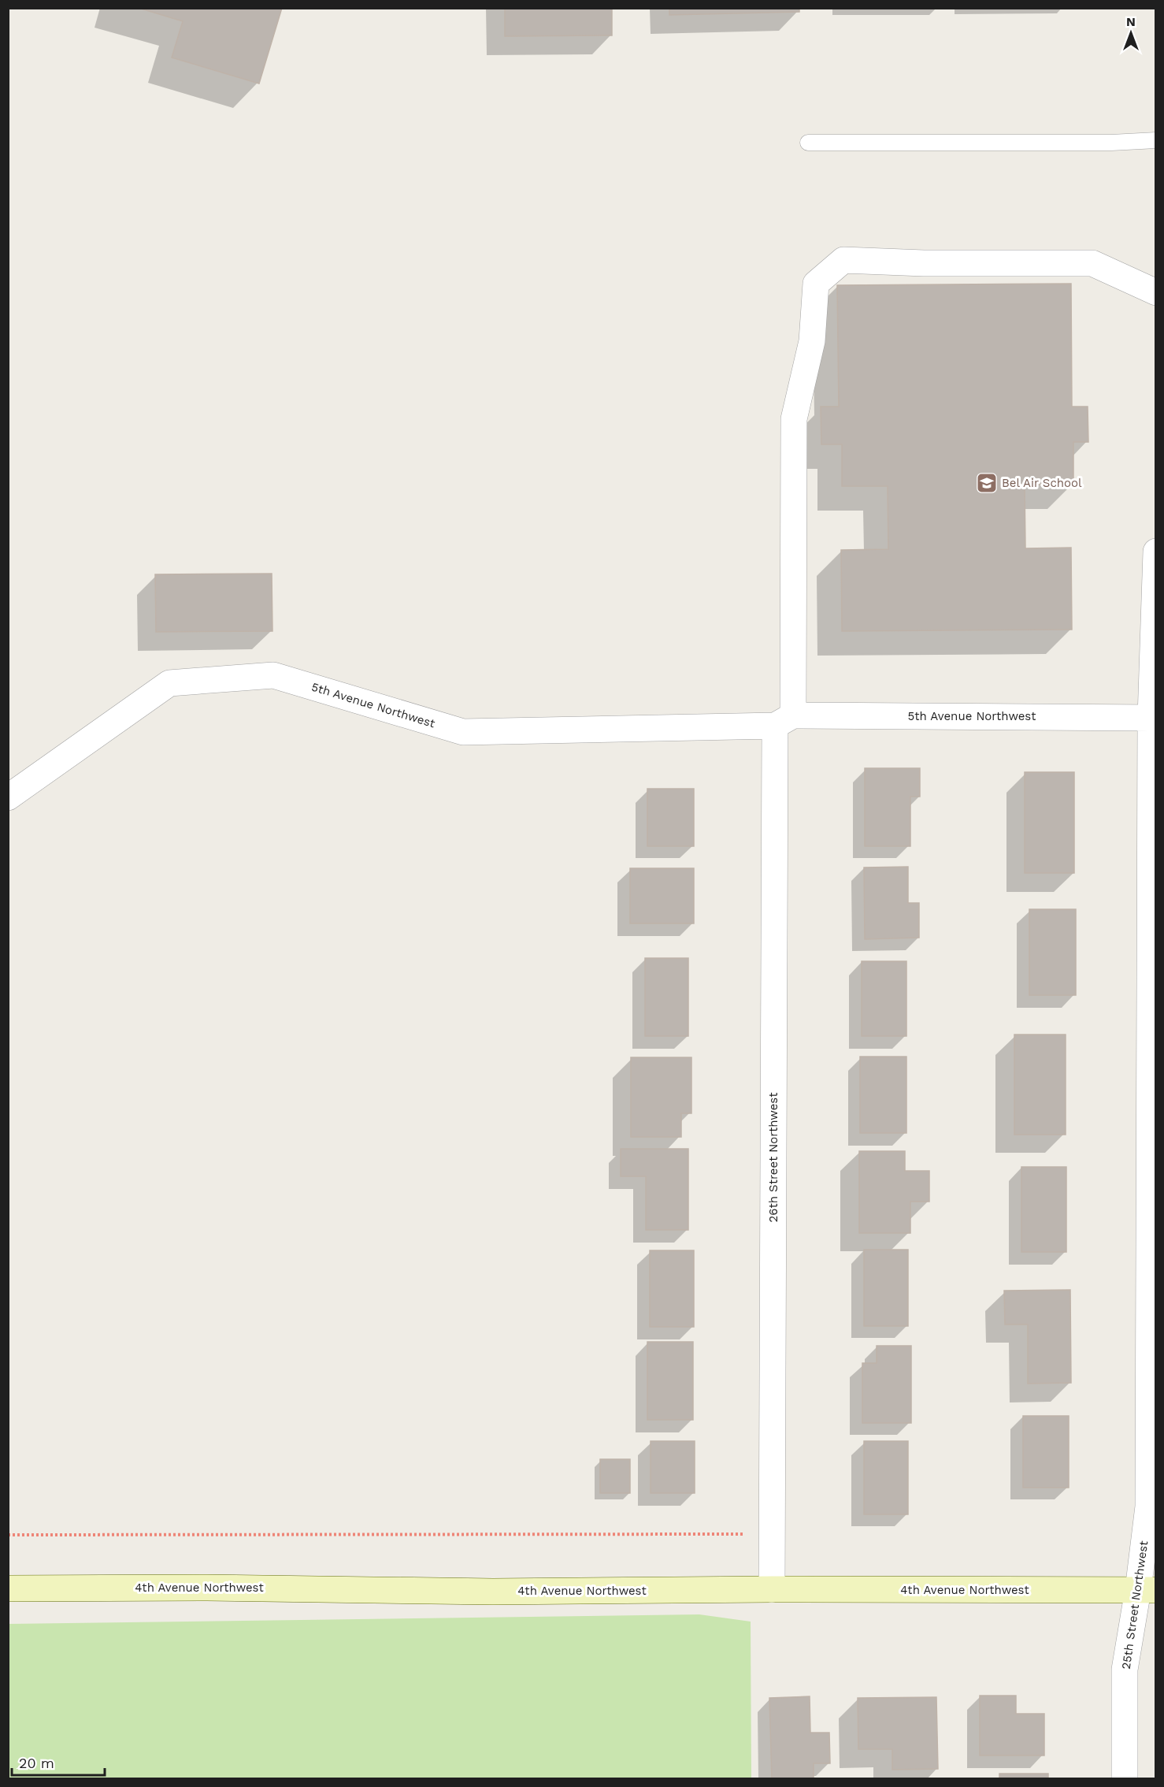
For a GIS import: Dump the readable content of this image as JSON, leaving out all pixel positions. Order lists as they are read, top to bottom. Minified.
{"streets":{"main road":["4th Avenue Northwest"],"street":["5th Avenue Northwest","26th Street Northwest","25th Street Northwest"]},"crossings":[["5th Avenue Northwest","26th Street Northwest"],["5th Avenue Northwest","25th Street Northwest"],["26th Street Northwest","4th Avenue Northwest"],["4th Avenue Northwest","25th Street Northwest"]],"places":{"school or university":["Bel Air School"]},"scale_bar":"20 m","north":"top"}
